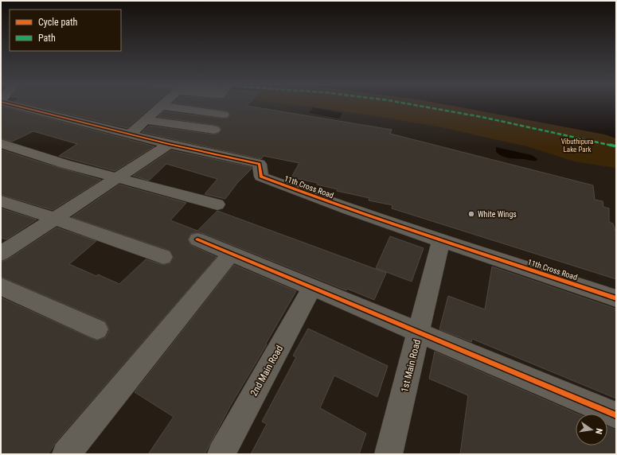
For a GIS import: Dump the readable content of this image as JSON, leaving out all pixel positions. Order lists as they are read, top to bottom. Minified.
{"streets":{"street":["11th Cross Road","1st Main Road","2nd Main Road"]},"crossings":[["11th Cross Road","1st Main Road"]],"parks":["Vibuthipura Lake Park"],"places":["White Wings"],"legend":["Cycle path","Path"],"north":"right"}
